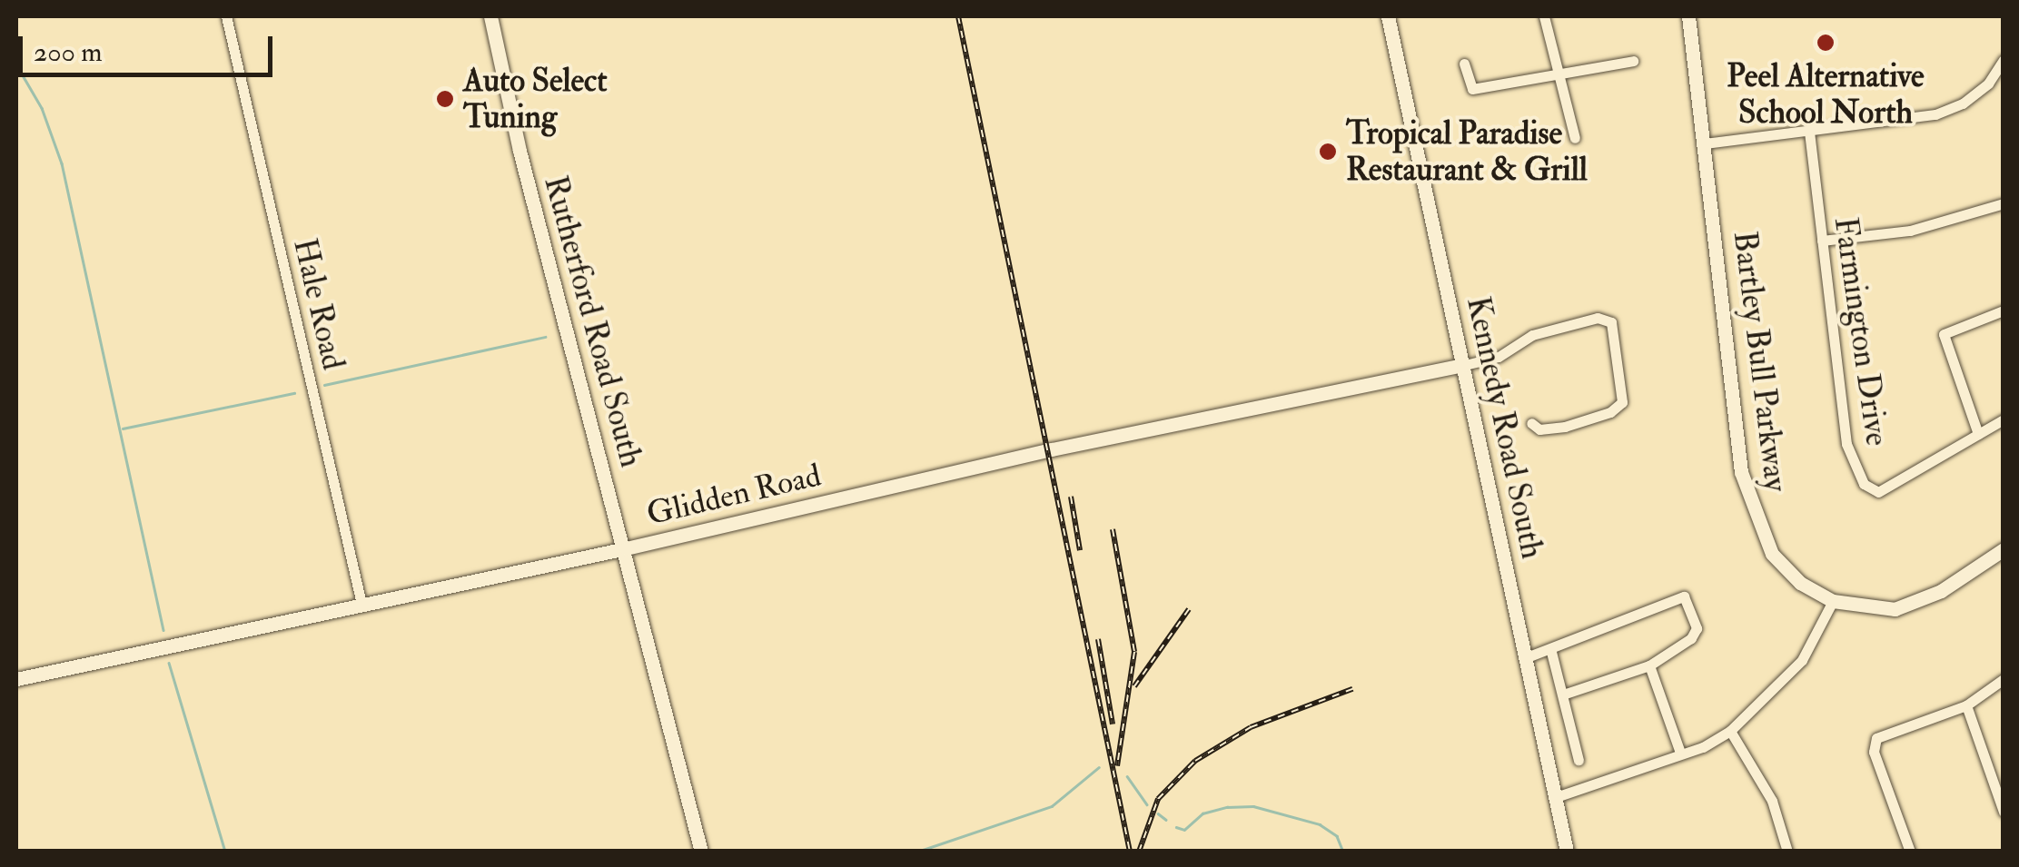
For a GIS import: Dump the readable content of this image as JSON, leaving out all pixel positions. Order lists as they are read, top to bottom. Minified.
{"streets":{"street":["Hale Road","Rutherford Road South","Farmington Drive","Bartley Bull Parkway","Kennedy Road South","Glidden Road"]},"crossings":[["Hale Road","Glidden Road"],["Rutherford Road South","Glidden Road"],["Kennedy Road South","Glidden Road"]],"places":["Peel Alternative School North","Auto Select Tuning","Tropical Paradise Restaurant & Grill"],"scale_bar":"200 m"}
